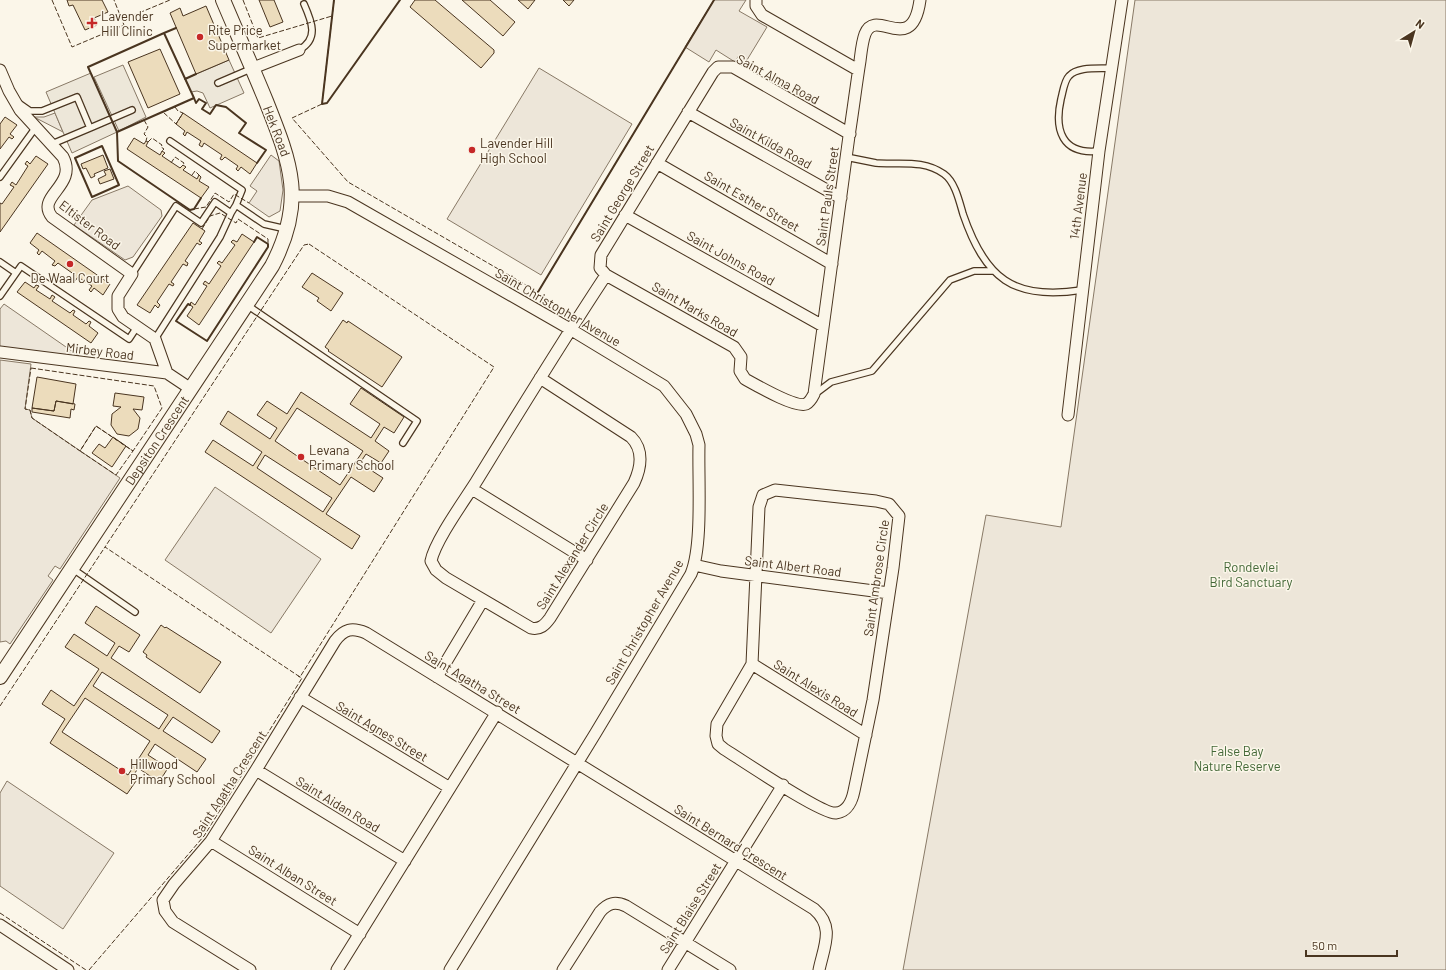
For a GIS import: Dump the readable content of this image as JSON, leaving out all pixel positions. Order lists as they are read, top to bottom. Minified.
{"streets":{"street":["Saint Alma Road","Hek Road","Saint Kilda Road","Saint George Street","Saint Pauls Street","Saint Esther Street","14th Avenue","Eltister Road","Saint Johns Road","Saint Christopher Avenue","Saint Marks Road","Mirbey Road","Depsiton Crescent","Saint Alexander Circle","Saint Albert Road","Saint Ambrose Circle","Saint Agatha Street","Saint Alexis Road","Saint Agnes Street","Saint Agatha Crescent","Saint Aidan Road","Saint Bernard Crescent","Saint Alban Street","Saint Blaise Street"]},"crossings":[["Saint Alma Road","Saint Kilda Road"],["Saint Alma Road","Saint George Street"],["Saint Alma Road","Saint Pauls Street"],["Hek Road","Saint Christopher Avenue"],["Hek Road","Depsiton Crescent"],["Saint Kilda Road","Saint George Street"],["Saint Kilda Road","Saint Pauls Street"],["Saint George Street","Saint Esther Street"],["Saint George Street","Saint Johns Road"],["Saint George Street","Saint Marks Road"],["Saint Pauls Street","Saint Esther Street"],["Saint Pauls Street","Saint Johns Road"],["Saint Christopher Avenue","Depsiton Crescent"],["Saint Christopher Avenue","Saint Alexander Circle"],["Saint Christopher Avenue","Saint Albert Road"],["Saint Christopher Avenue","Saint Agatha Street"],["Saint Christopher Avenue","Saint Bernard Crescent"],["Mirbey Road","Depsiton Crescent"],["Saint Albert Road","Saint Ambrose Circle"],["Saint Ambrose Circle","Saint Alexis Road"],["Saint Agatha Street","Saint Agatha Crescent"],["Saint Agatha Street","Saint Bernard Crescent"],["Saint Agnes Street","Saint Agatha Crescent"],["Saint Agatha Crescent","Saint Aidan Road"],["Saint Agatha Crescent","Saint Alban Street"],["Saint Bernard Crescent","Saint Blaise Street"]],"parks":["Rondevlei Bird Sanctuary","False Bay Nature Reserve"],"places":{"health":["Lavender Hill Clinic"],"other":["Rite Price Supermarket","Lavender Hill High School","De Waal Court","Levana Primary School","Hillwood Primary School"]},"scale_bar":"50 m","north":"top right"}
